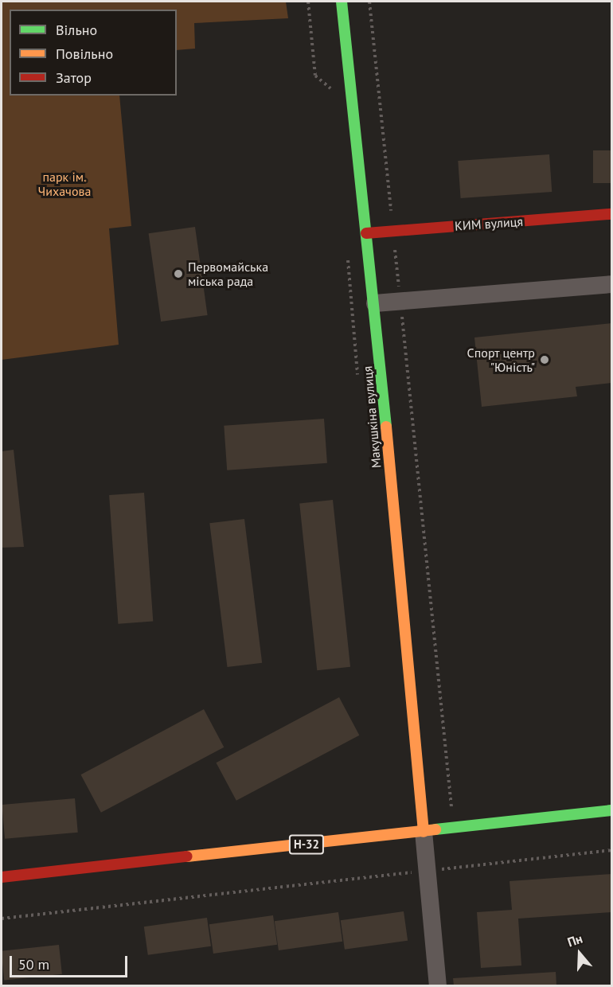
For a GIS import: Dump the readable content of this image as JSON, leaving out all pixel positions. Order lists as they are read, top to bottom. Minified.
{"streets":{"street":["КИМ вулиця","Макушкіна вулиця","Н-32"]},"crossings":[["КИМ вулиця","Макушкіна вулиця"],["Макушкіна вулиця","Н-32"]],"parks":["парк ім. Чихачова"],"places":["Первомайська міська рада","Спорт центр \"Юність\""],"legend":["Вільно","Повільно","Затор"],"scale_bar":"50 m","north":"top"}
